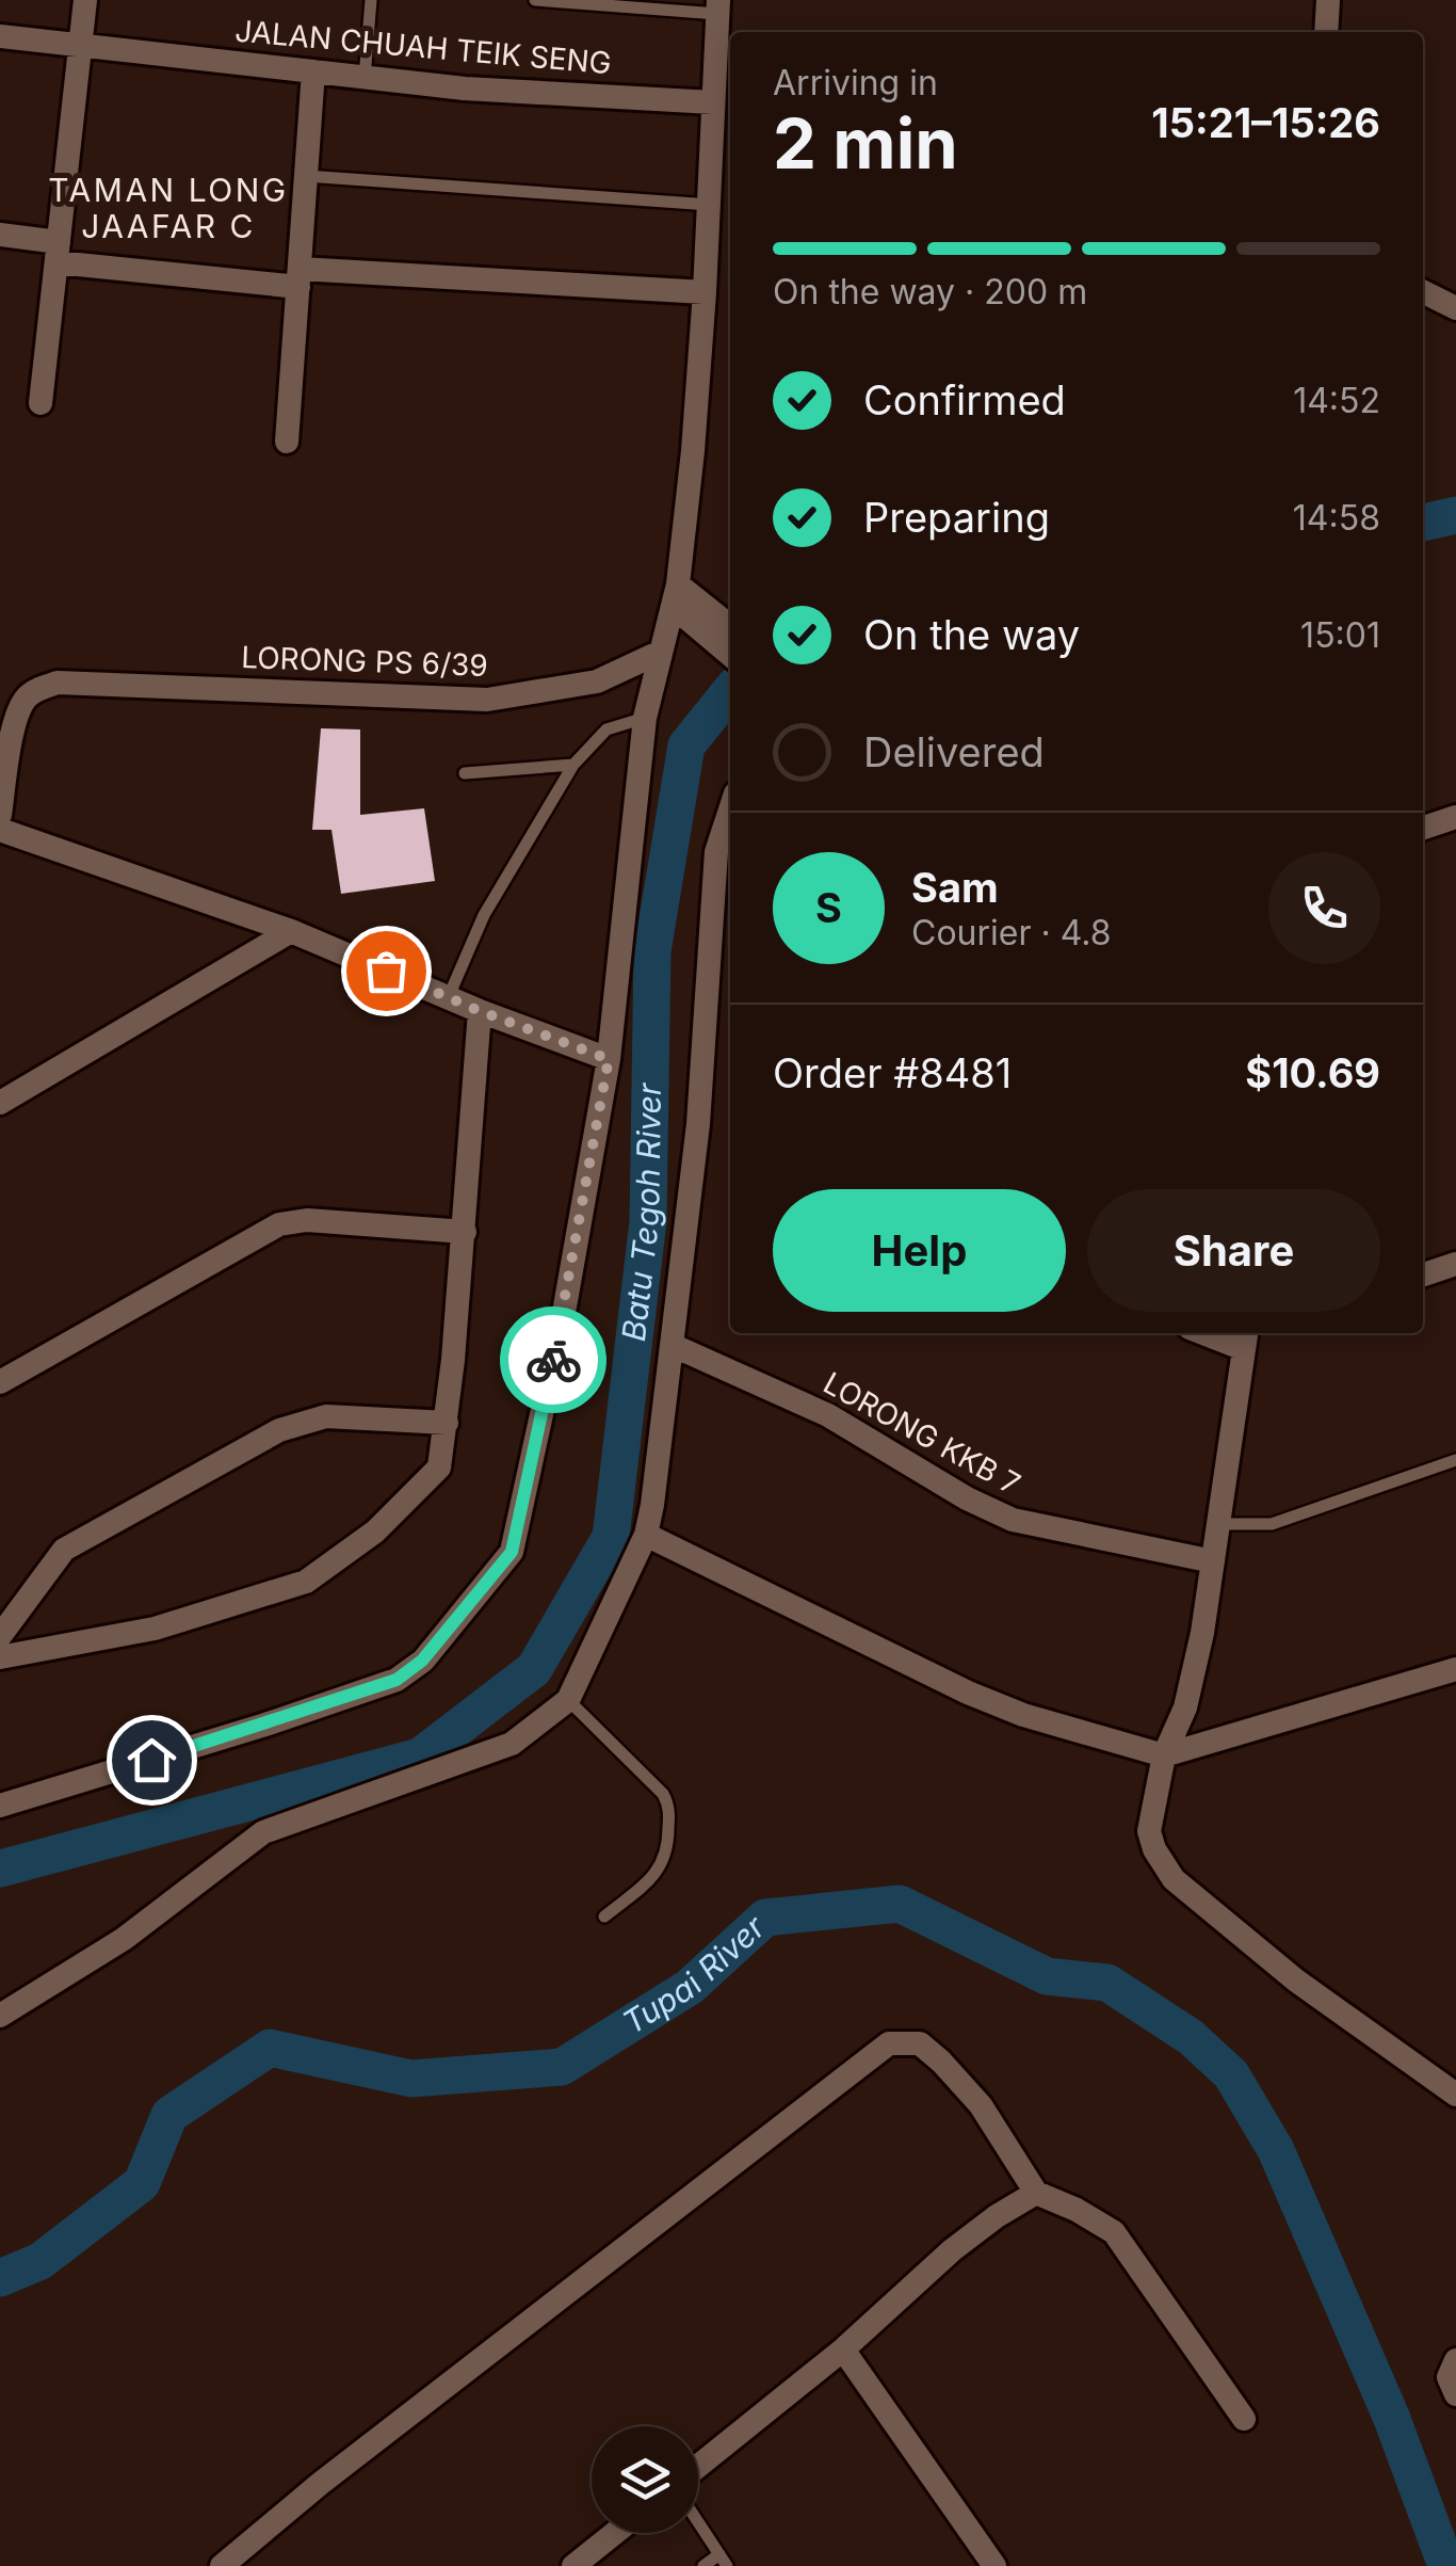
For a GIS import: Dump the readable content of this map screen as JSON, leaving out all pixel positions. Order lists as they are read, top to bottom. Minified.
{"streets":{"street":["JALAN CHUAH TEIK SENG","LORONG PS 6/39","LORONG KKB 7"]},"districts":["TAMAN LONG JAAFAR C"],"water":["Batu Tegoh River","Tupai River"],"page":{"heading":["2 min","Arriving in","15:21–15:26"],"panel":["Sam","Courier · 4.8","Order #8481","$10.69"],"bar":"On the way · 200 m","list":[["Confirmed","14:52"],["Preparing","14:58"],["On the way","15:01"],"Delivered"],"round":"S","buttons":["Help","Share"]}}
